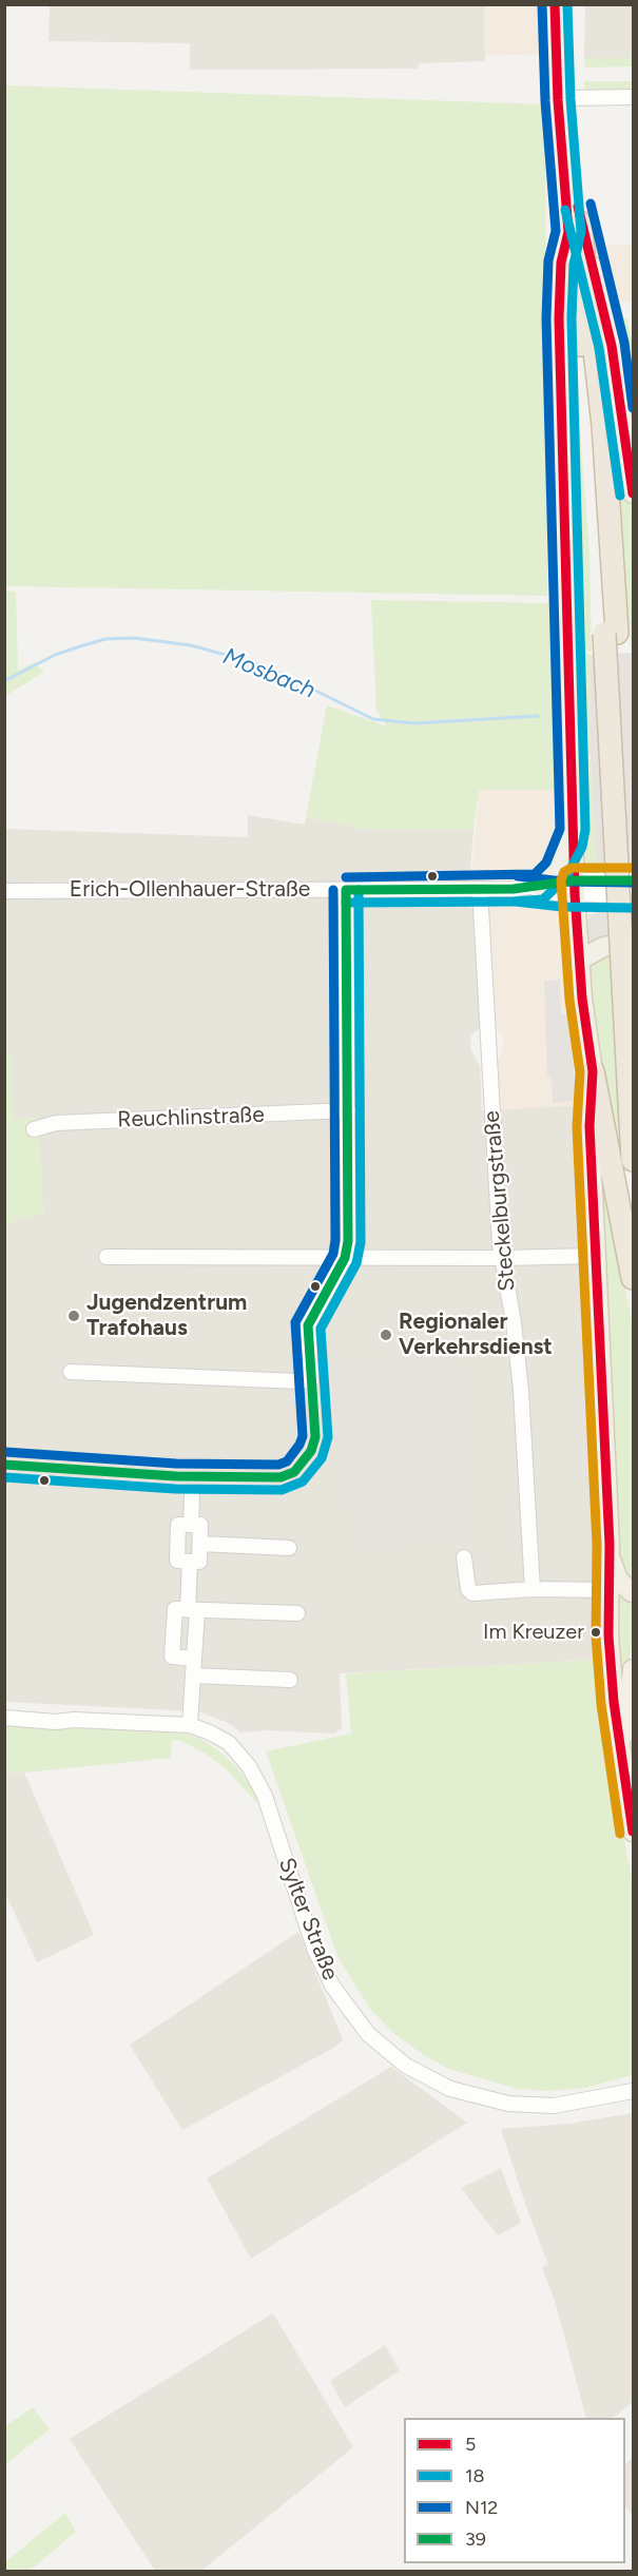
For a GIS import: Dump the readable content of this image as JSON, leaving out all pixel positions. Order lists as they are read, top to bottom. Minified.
{"streets":{"street":["Erich-Ollenhauer-Straße","Reuchlinstraße","Steckelburgstraße","Sylter Straße"]},"crossings":[["Erich-Ollenhauer-Straße","Steckelburgstraße"]],"water":["Mosbach"],"places":["Jugendzentrum Trafohaus","Regionaler Verkehrsdienst","Im Kreuzer"],"lines":["transit line 5","transit line 18","transit line N12","transit line 39"],"legend":["5","18","N12","39"]}
